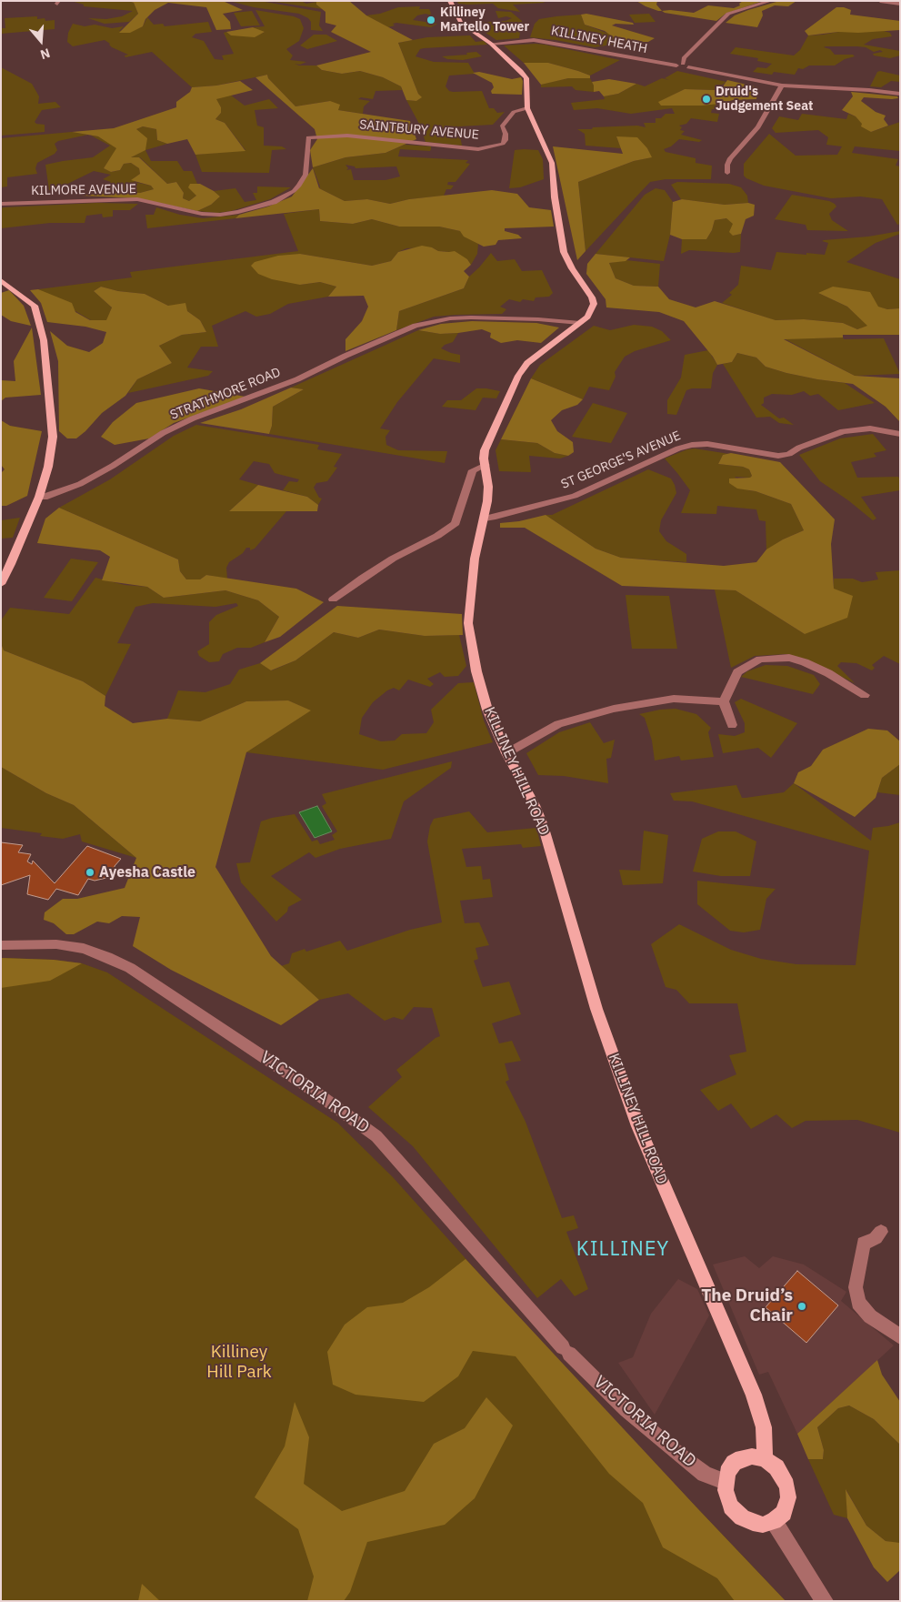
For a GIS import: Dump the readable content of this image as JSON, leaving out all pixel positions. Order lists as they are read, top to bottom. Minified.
{"streets":{"main road":["KILLINEY HILL ROAD"],"street":["KILLINEY HEATH","SAINTBURY AVENUE","KILMORE AVENUE","STRATHMORE ROAD","ST GEORGE'S AVENUE","VICTORIA ROAD"]},"crossings":[["KILLINEY HEATH","KILLINEY HILL ROAD"],["SAINTBURY AVENUE","KILMORE AVENUE"],["SAINTBURY AVENUE","KILLINEY HILL ROAD"],["STRATHMORE ROAD","KILLINEY HILL ROAD"],["ST GEORGE'S AVENUE","KILLINEY HILL ROAD"],["KILLINEY HILL ROAD","VICTORIA ROAD"]],"districts":["KILLINEY"],"parks":["Killiney Hill Park"],"places":["Killiney Martello Tower","Druid's Judgement Seat","Ayesha Castle","The Druid’s Chair"],"north":"bottom"}
